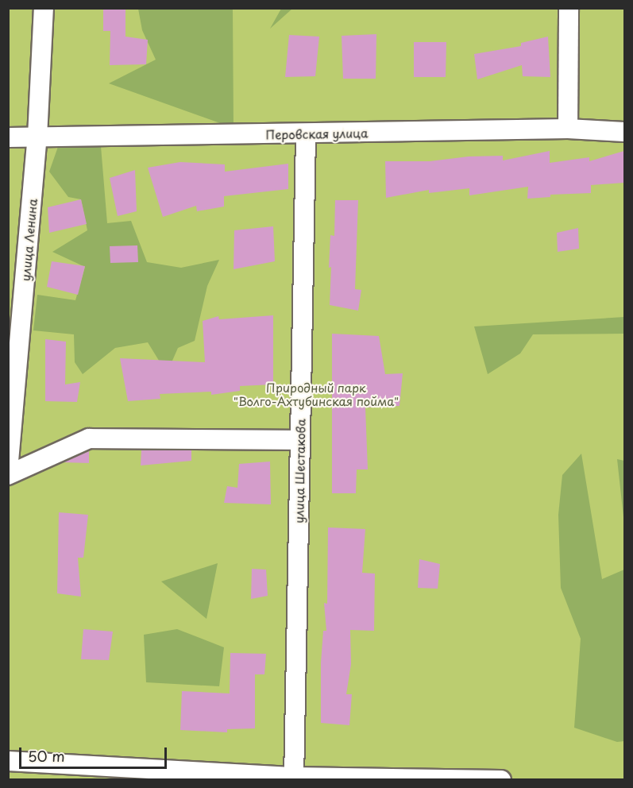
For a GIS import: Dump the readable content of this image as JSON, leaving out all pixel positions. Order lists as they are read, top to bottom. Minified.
{"streets":{"street":["Перовская улица","улица Ленина","улица Шестакова"]},"crossings":[["Перовская улица","улица Ленина"],["Перовская улица","улица Шестакова"]],"parks":["Природный парк \"Волго-Ахтубинская пойма\""],"scale_bar":"50 m"}
